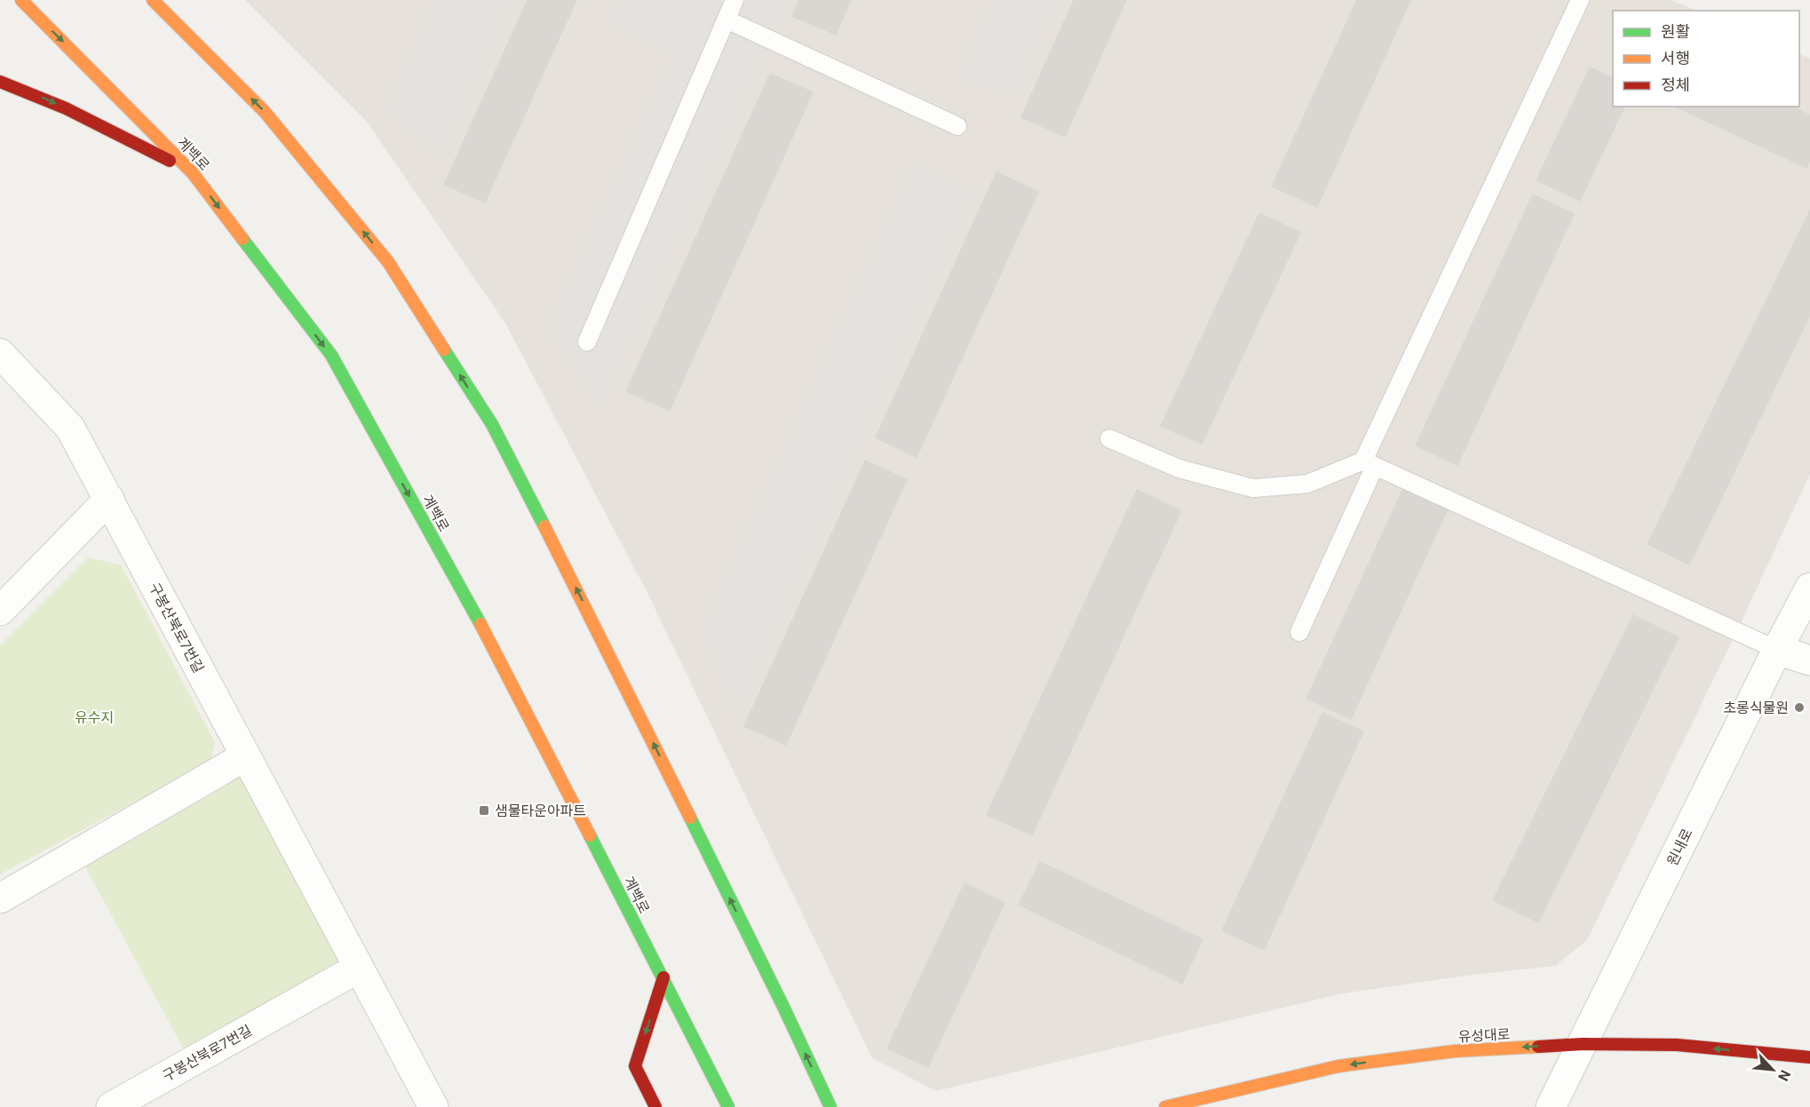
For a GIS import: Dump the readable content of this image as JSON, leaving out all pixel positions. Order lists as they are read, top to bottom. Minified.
{"streets":{"main road":["계백로","유성대로"],"street":["구봉산북로7번길","원내로"]},"crossings":[["원내로","유성대로"]],"one_way":["유성대로"],"parks":["유수지"],"places":{"other":["초롱식물원"],"transit":["샘물타운아파트"]},"legend":["원활","서행","정체"],"north":"bottom right"}
